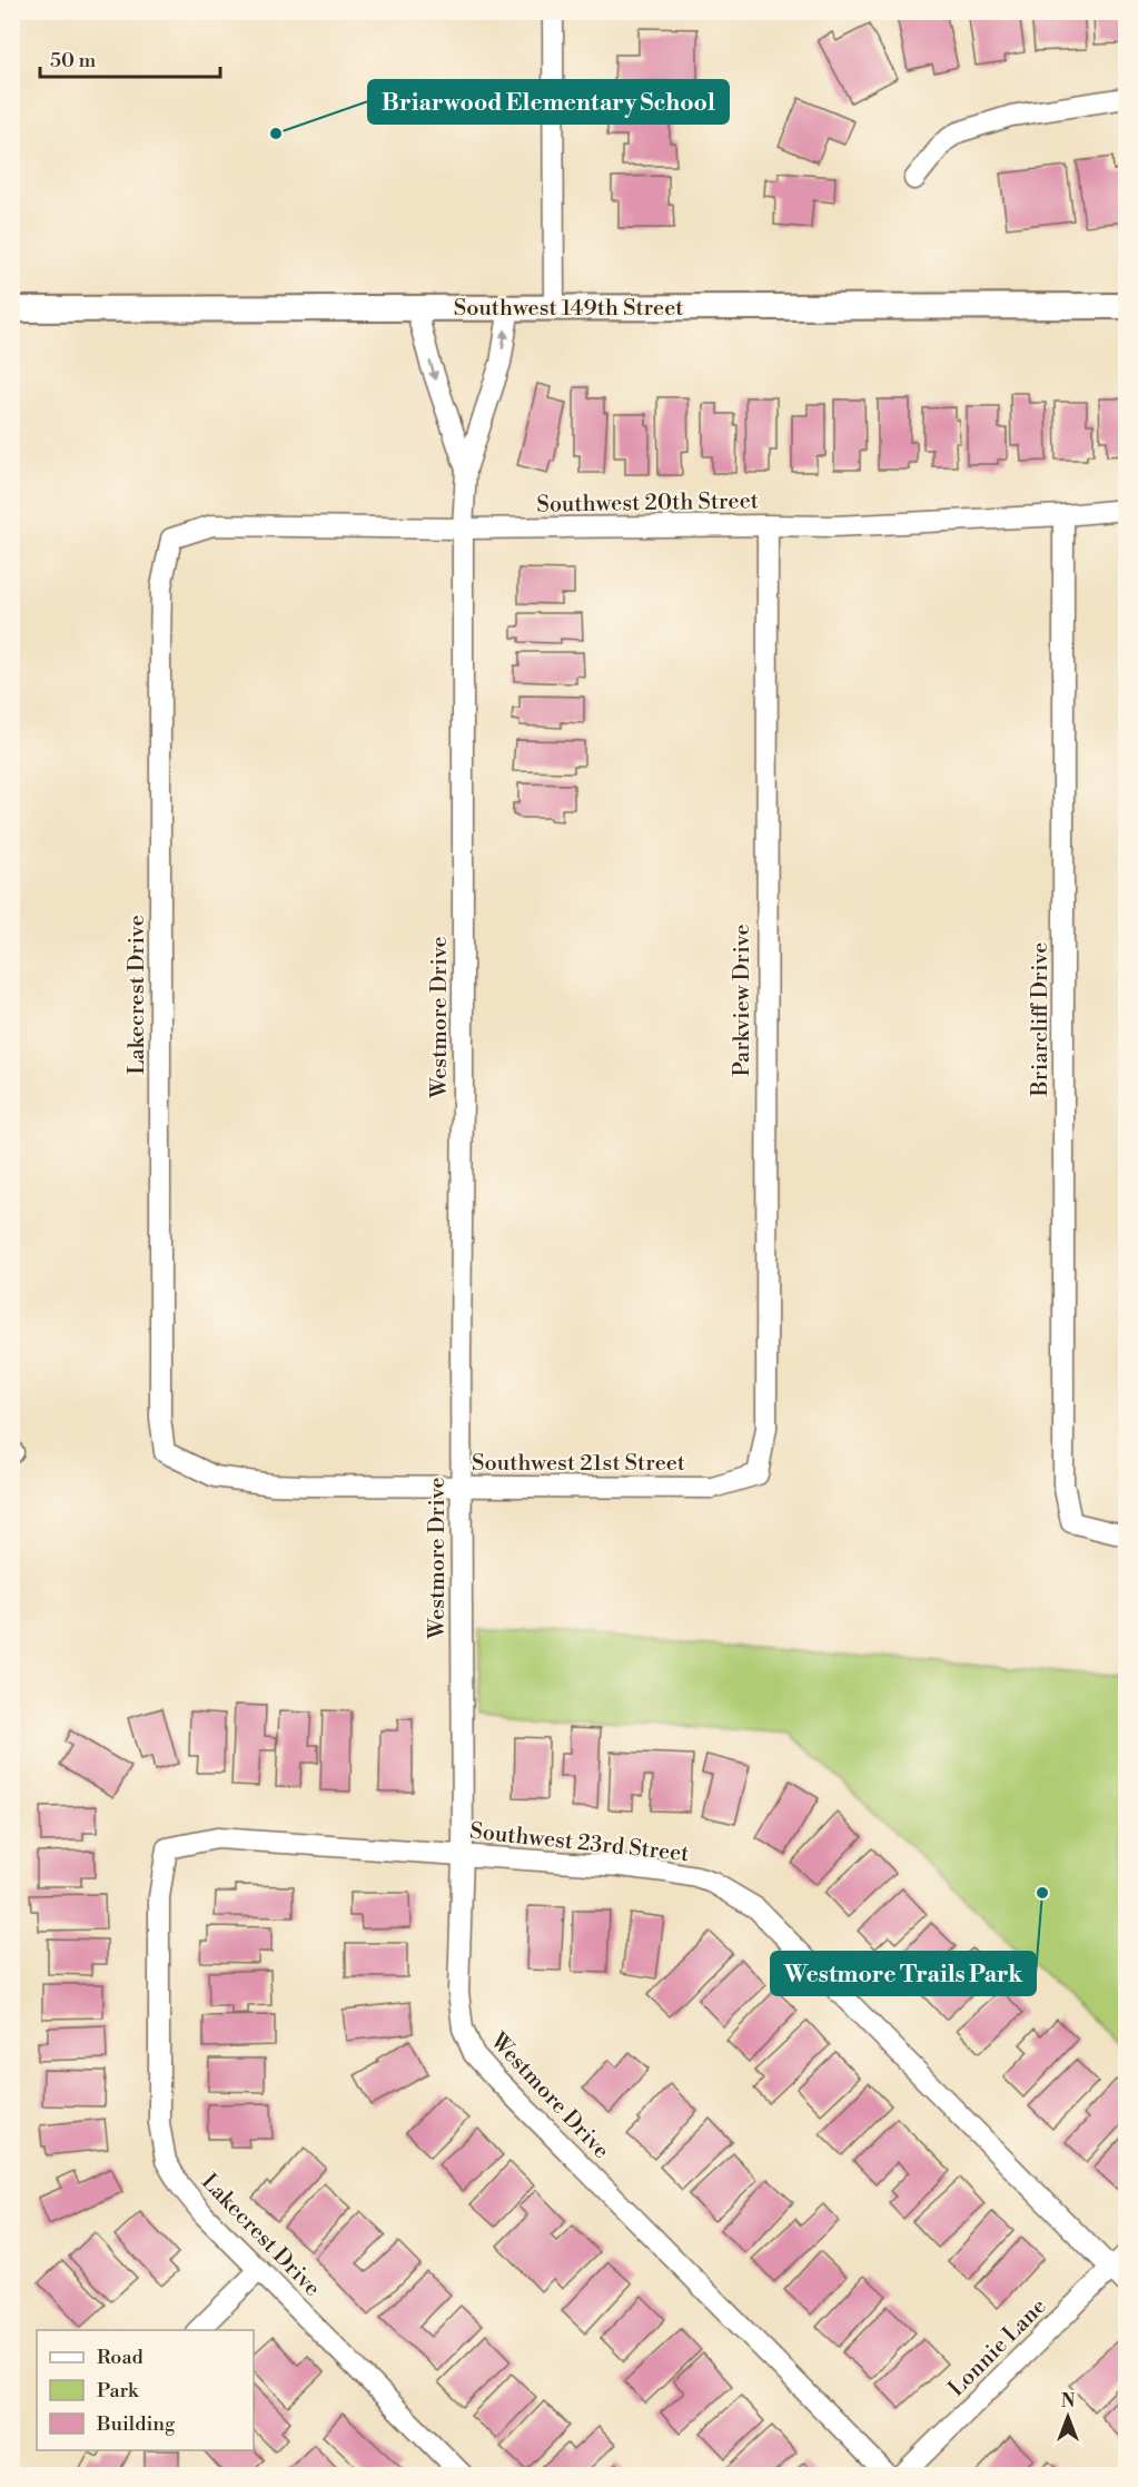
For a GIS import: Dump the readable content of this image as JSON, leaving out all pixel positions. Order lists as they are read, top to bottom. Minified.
{"streets":{"street":["Southwest 149th Street","Southwest 20th Street","Lakecrest Drive","Parkview Drive","Westmore Drive","Briarcliff Drive","Southwest 21st Street","Southwest 23rd Street","Lonnie Lane"]},"crossings":[["Southwest 149th Street","Westmore Drive"],["Southwest 20th Street","Lakecrest Drive"],["Southwest 20th Street","Parkview Drive"],["Southwest 20th Street","Westmore Drive"],["Southwest 20th Street","Briarcliff Drive"],["Lakecrest Drive","Southwest 21st Street"],["Lakecrest Drive","Southwest 23rd Street"],["Parkview Drive","Southwest 21st Street"],["Westmore Drive","Southwest 21st Street"],["Westmore Drive","Southwest 23rd Street"],["Southwest 23rd Street","Lonnie Lane"]],"places":["Briarwood Elementary School","Westmore Trails Park"],"legend":["Road","Park","Building"],"scale_bar":"50 m","north":"top"}
